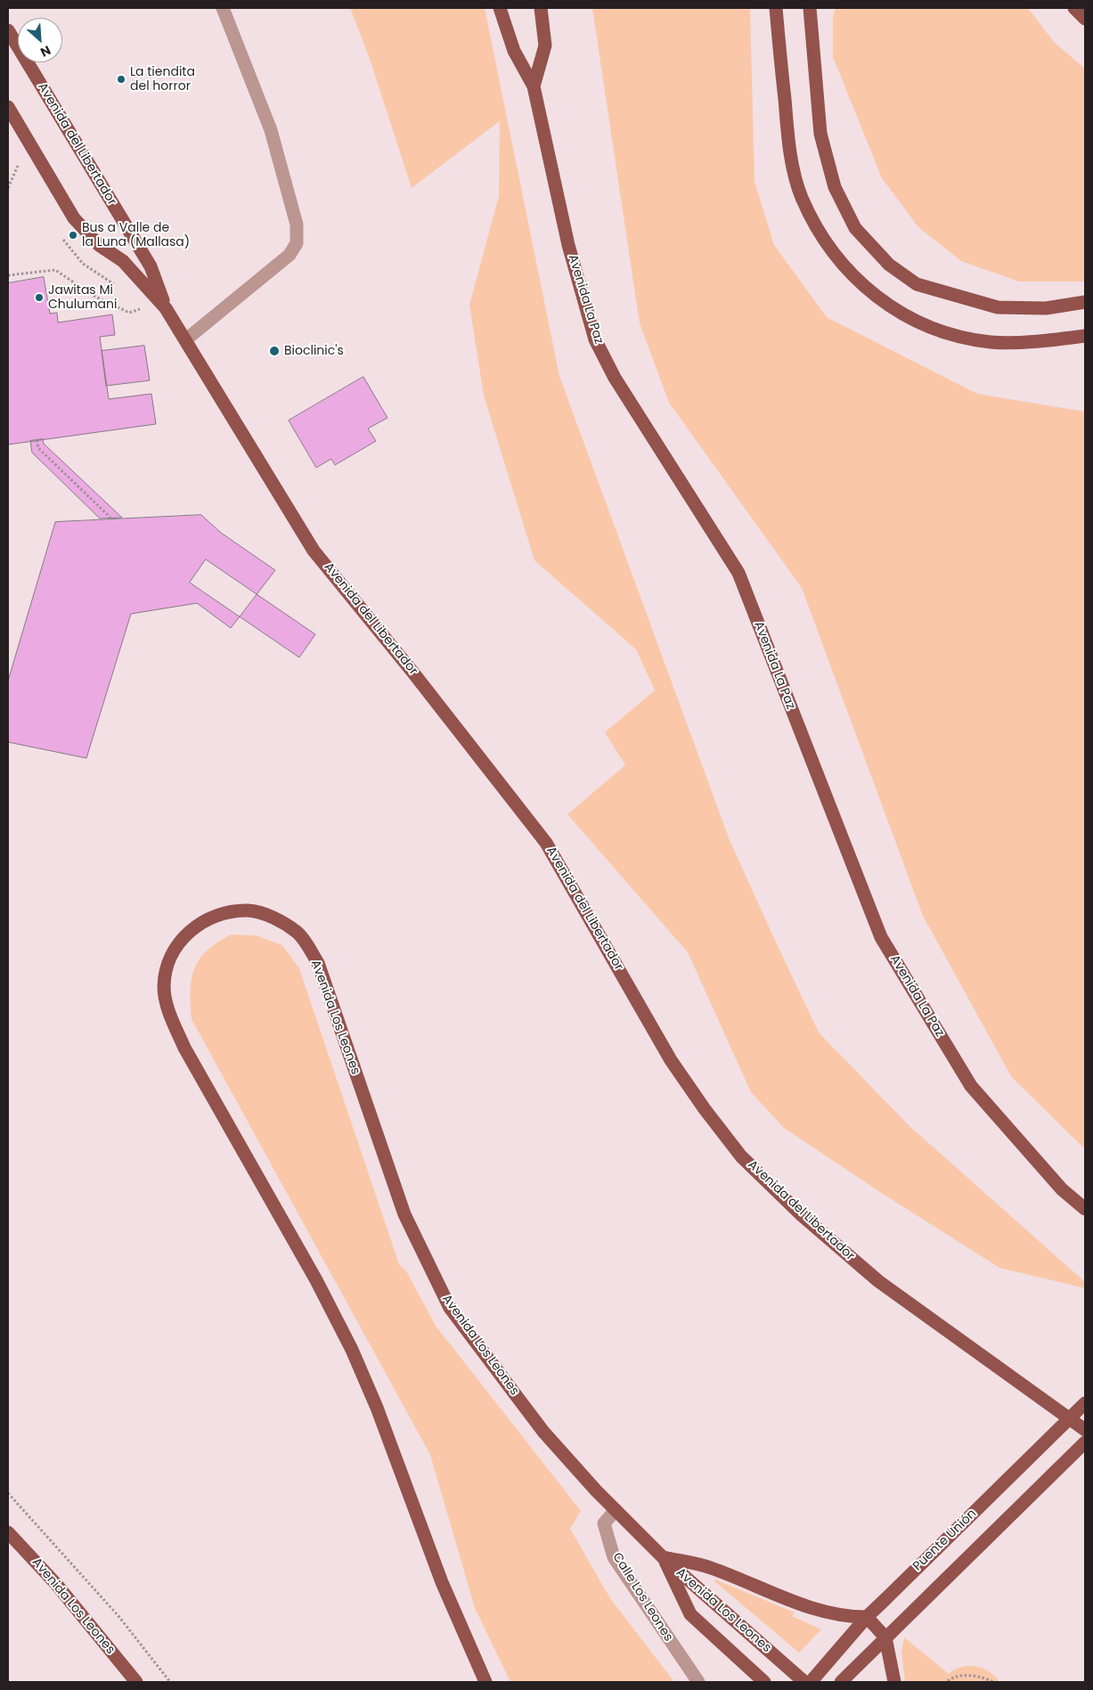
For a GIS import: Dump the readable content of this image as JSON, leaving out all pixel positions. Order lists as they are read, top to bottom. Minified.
{"streets":{"main road":["Avenida del Libertador","Avenida La Paz","Avenida Los Leones","Puente Unión"],"street":["Calle Los Leones"]},"crossings":[["Avenida Los Leones","Calle Los Leones"]],"places":["La tiendita del horror","Bus a Valle de la Luna (Mallasa)","Jawitas Mi Chulumani","Bioclinic's"],"north":"bottom right"}
